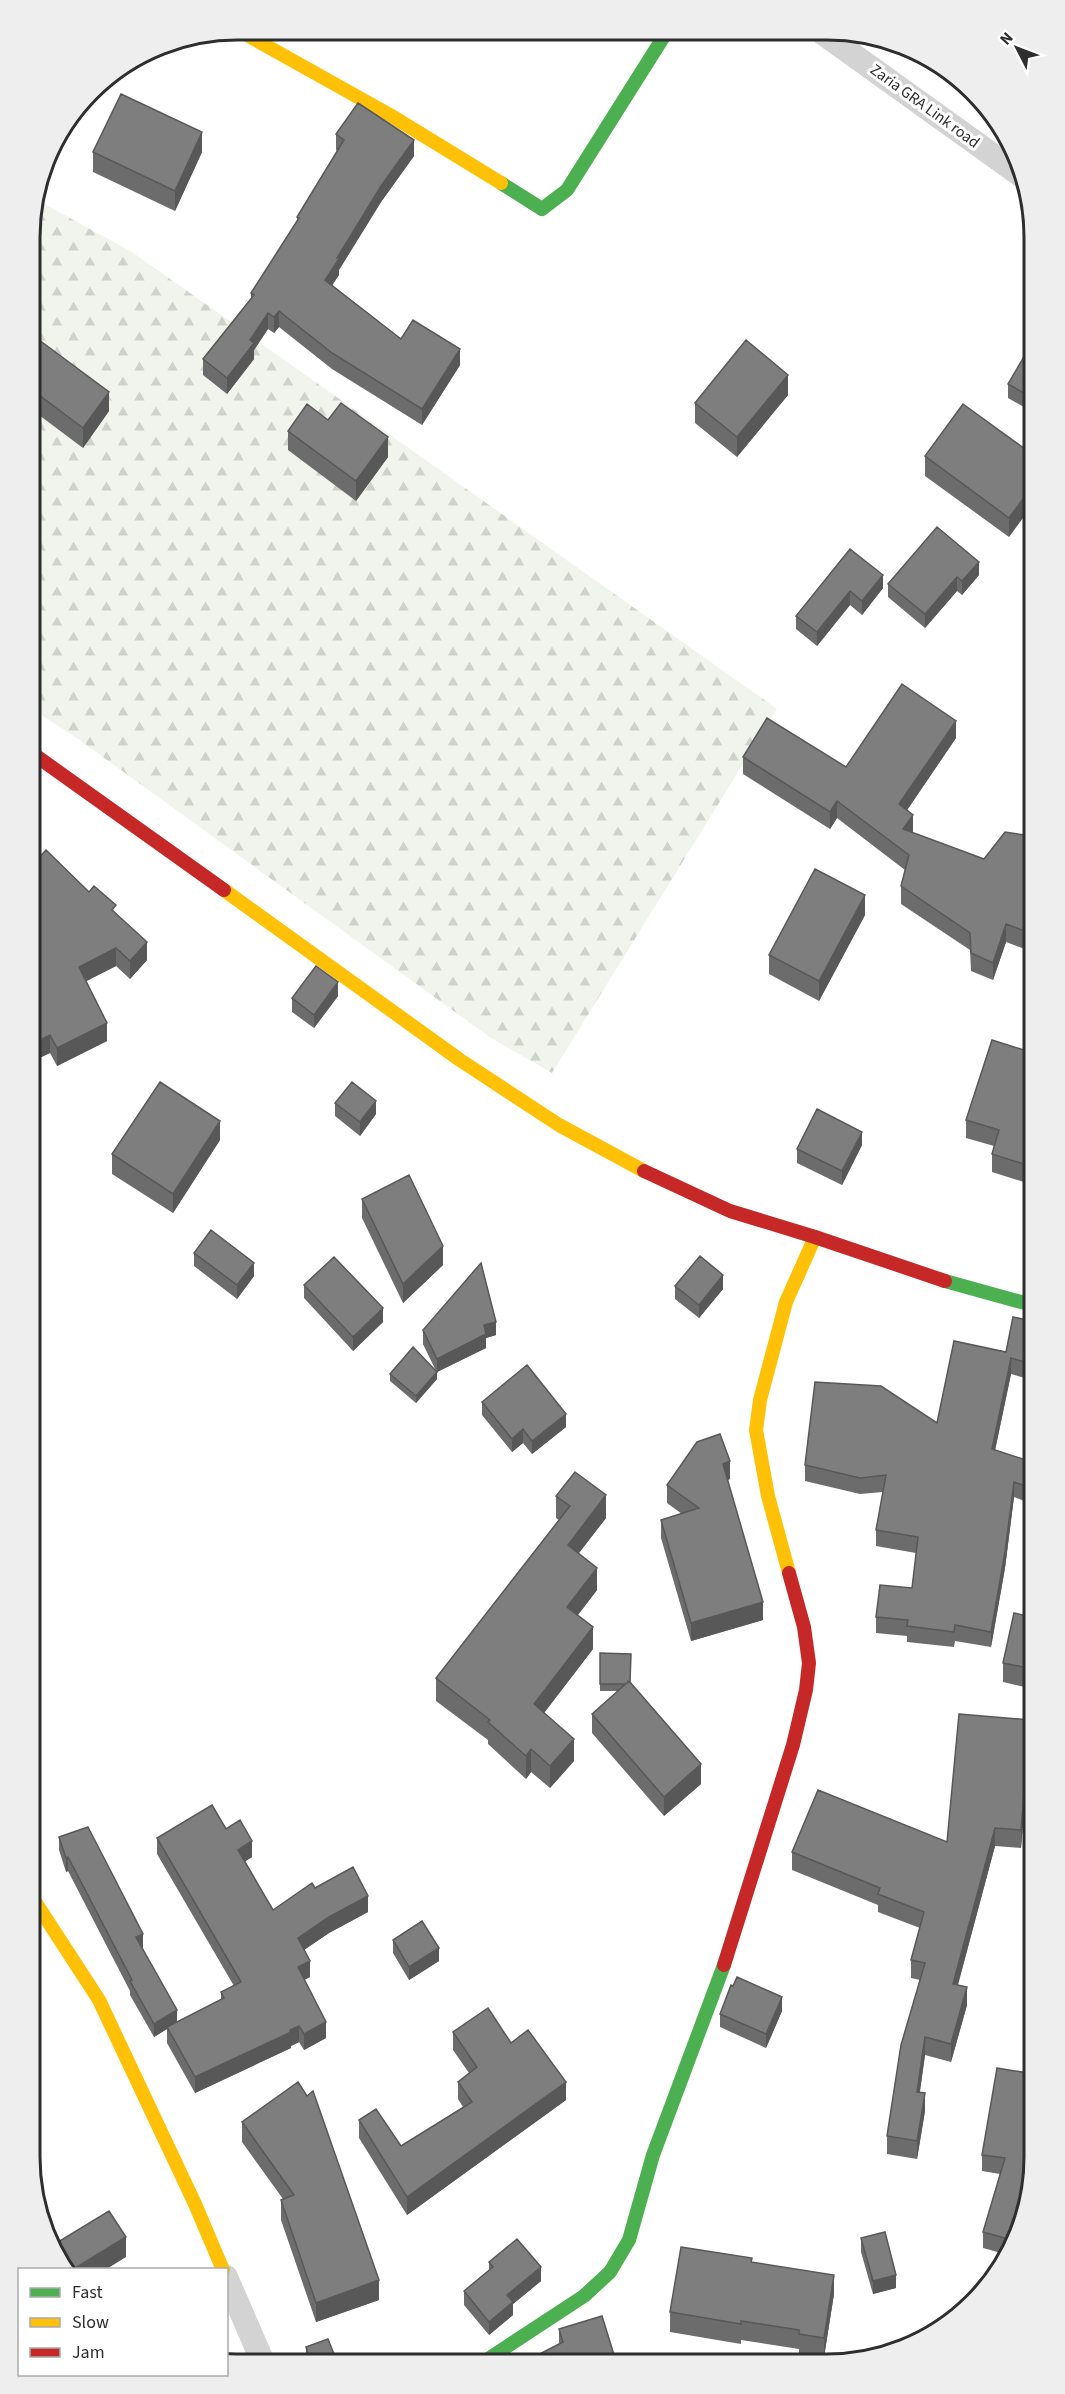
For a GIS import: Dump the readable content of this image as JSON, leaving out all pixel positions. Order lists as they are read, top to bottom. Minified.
{"streets":{"street":["Zaria GRA Link road"]},"legend":["Fast","Slow","Jam"],"north":"top left"}
